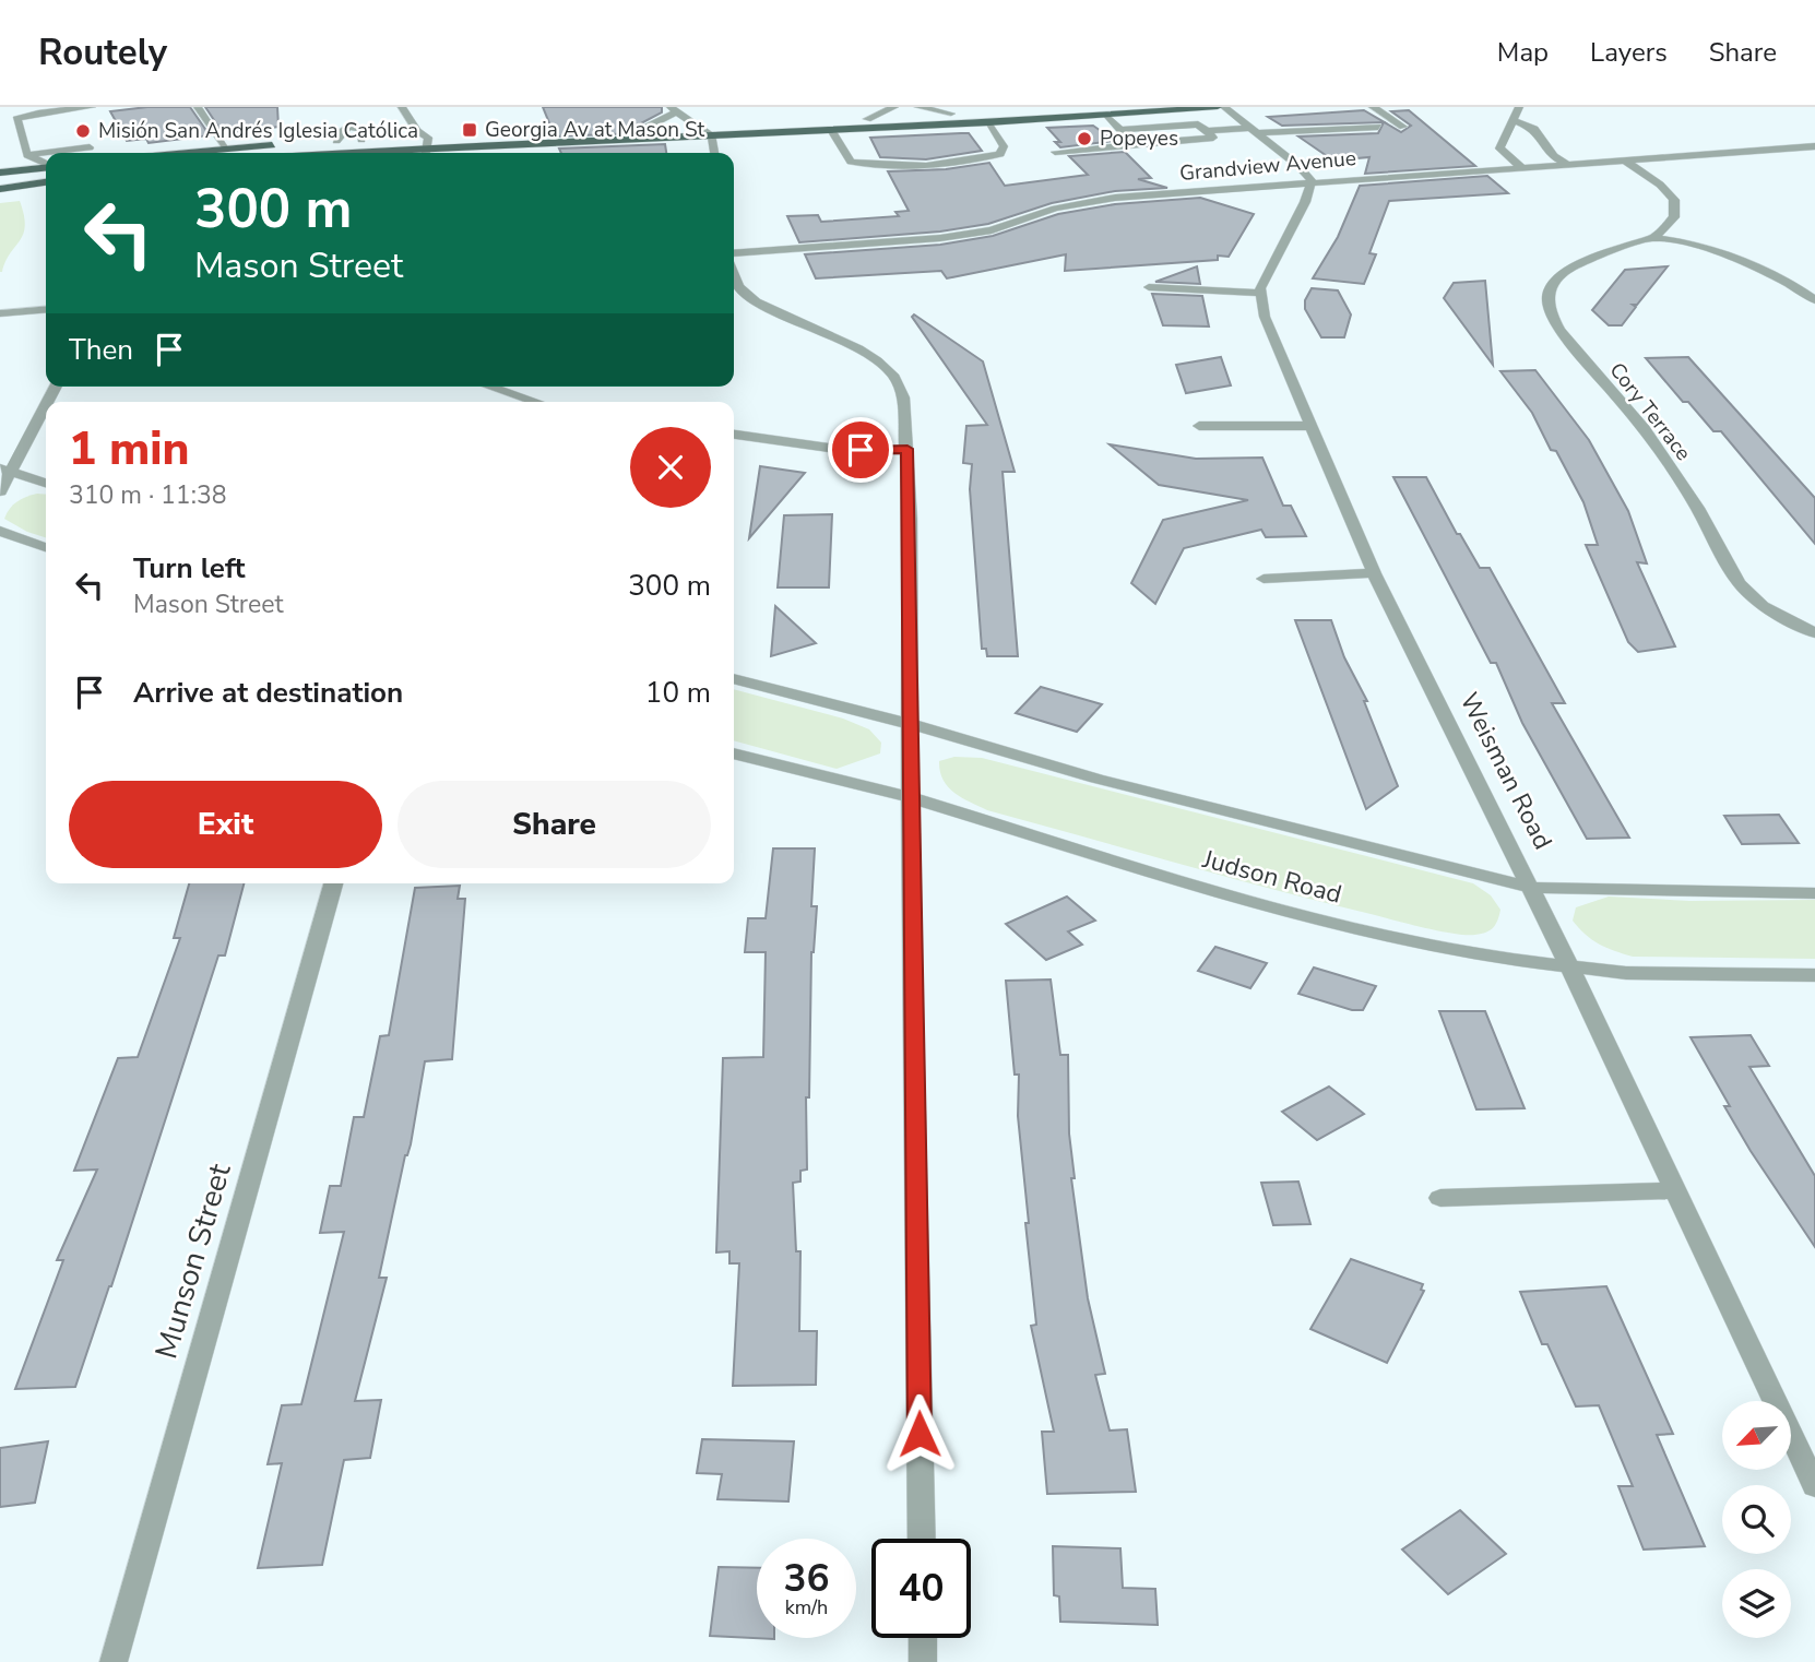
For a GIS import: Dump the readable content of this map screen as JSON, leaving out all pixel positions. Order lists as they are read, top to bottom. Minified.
{"streets":{"street":["Grandview Avenue","Cory Terrace","Weisman Road","Judson Road","Munson Street"]},"crossings":[["Weisman Road","Judson Road"]],"places":{"transit":["Georgia Av at Mason St"],"other":["Misión San Andrés Iglesia Católica","Popeyes"]},"north":"bottom left","page":{"header":"Routely","nav":["Map","Layers","Share"],"turn":["300 m","Mason Street"],"then":"Then","heading":["1 min","310 m · 11:38"],"list":[{"name":"Turn left","note":"Mason Street","value":"300 m"},{"name":"Arrive at destination","value":"10 m"}],"buttons":["Exit","Share"],"speed":"36 km/h","limit":"40"}}
